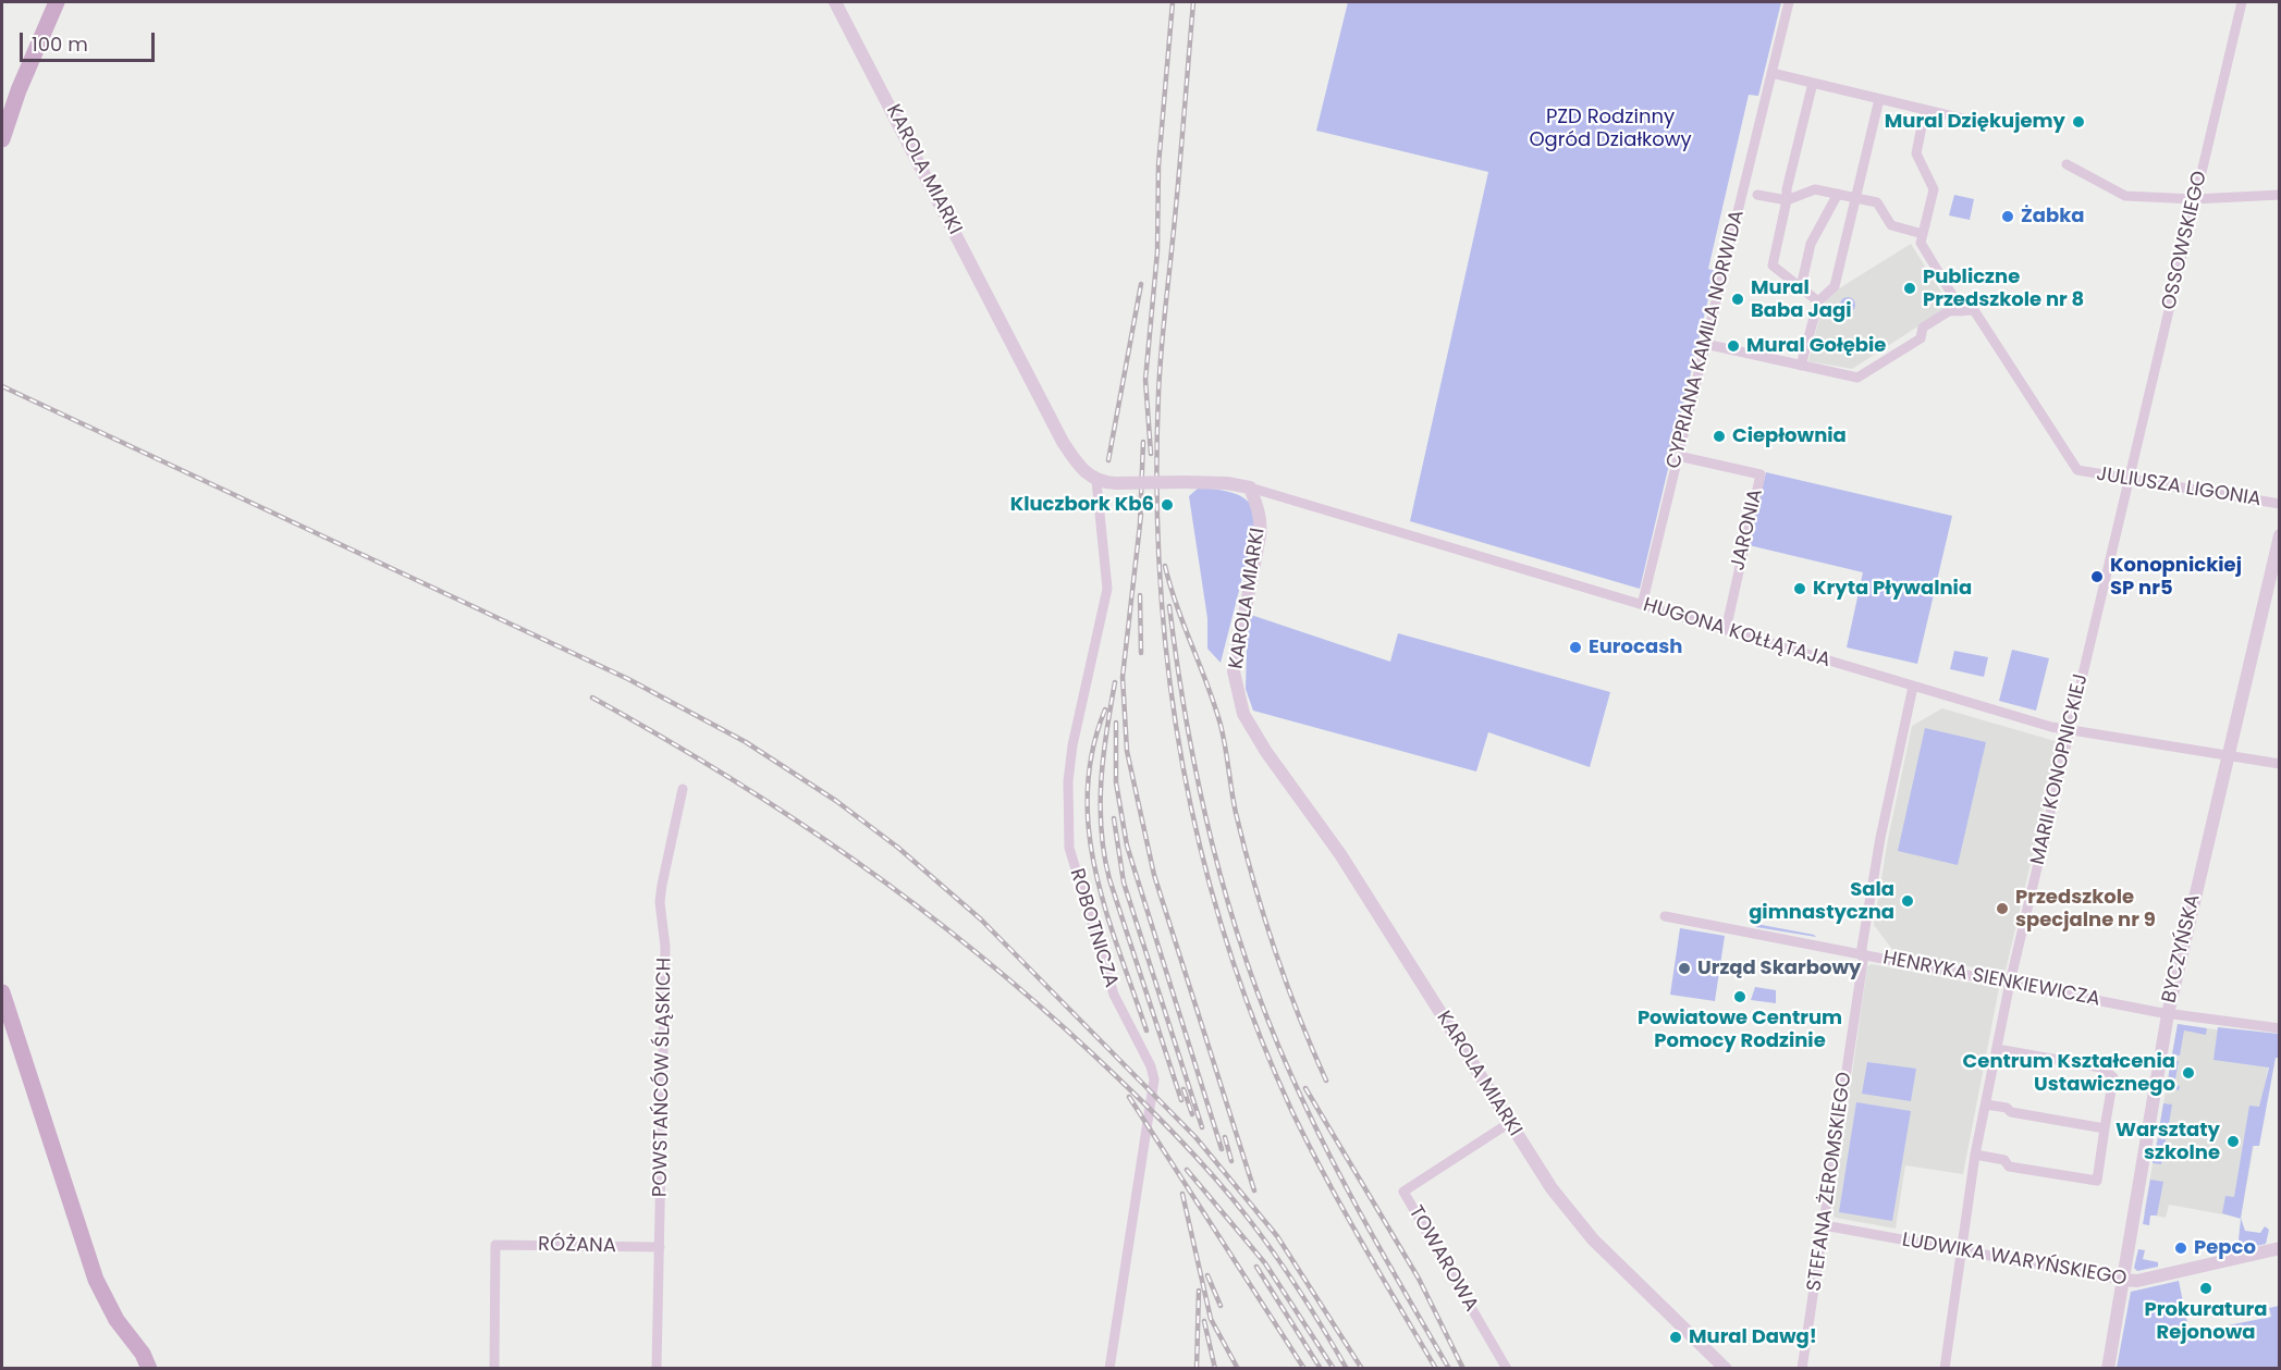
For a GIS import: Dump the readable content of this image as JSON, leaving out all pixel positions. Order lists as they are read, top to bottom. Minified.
{"streets":{"street":["KAROLA MIARKI","OSSOWSKIEGO","CYPRIANA KAMILA NORWIDA","JULIUSZA LIGONIA","JARONIA","HUGONA KOŁŁĄTAJA","MARII KONOPNICKIEJ","ROBOTNICZA","BYCZYŃSKA","HENRYKA SIENKIEWICZA","POWSTAŃCÓW ŚLĄSKICH","STEFANA ŻEROMSKIEGO","RÓŻANA","TOWAROWA","LUDWIKA WARYŃSKIEGO"]},"crossings":[["KAROLA MIARKI","HUGONA KOŁŁĄTAJA"],["KAROLA MIARKI","ROBOTNICZA"],["KAROLA MIARKI","TOWAROWA"],["OSSOWSKIEGO","JULIUSZA LIGONIA"],["OSSOWSKIEGO","MARII KONOPNICKIEJ"],["CYPRIANA KAMILA NORWIDA","JARONIA"],["CYPRIANA KAMILA NORWIDA","HUGONA KOŁŁĄTAJA"],["JULIUSZA LIGONIA","MARII KONOPNICKIEJ"],["JARONIA","HUGONA KOŁŁĄTAJA"],["HUGONA KOŁŁĄTAJA","MARII KONOPNICKIEJ"],["HUGONA KOŁŁĄTAJA","BYCZYŃSKA"],["HUGONA KOŁŁĄTAJA","STEFANA ŻEROMSKIEGO"],["MARII KONOPNICKIEJ","HENRYKA SIENKIEWICZA"],["MARII KONOPNICKIEJ","LUDWIKA WARYŃSKIEGO"],["BYCZYŃSKA","HENRYKA SIENKIEWICZA"],["BYCZYŃSKA","LUDWIKA WARYŃSKIEGO"],["HENRYKA SIENKIEWICZA","STEFANA ŻEROMSKIEGO"],["POWSTAŃCÓW ŚLĄSKICH","RÓŻANA"],["STEFANA ŻEROMSKIEGO","LUDWIKA WARYŃSKIEGO"]],"parks":["PZD Rodzinny Ogród Działkowy"],"places":["Mural Dziękujemy","Żabka","Publiczne Przedszkole nr 8","Mural Baba Jagi","Mural Gołębie","Ciepłownia","Kluczbork Kb6","Konopnickiej SP nr5","Kryta Pływalnia","Eurocash","Sala gimnastyczna","Przedszkole specjalne nr 9","Urząd Skarbowy","Powiatowe Centrum Pomocy Rodzinie","Centrum Kształcenia Ustawicznego","Warsztaty szkolne","Pepco","Prokuratura Rejonowa","Mural Dawg!"],"scale_bar":"100 m"}
